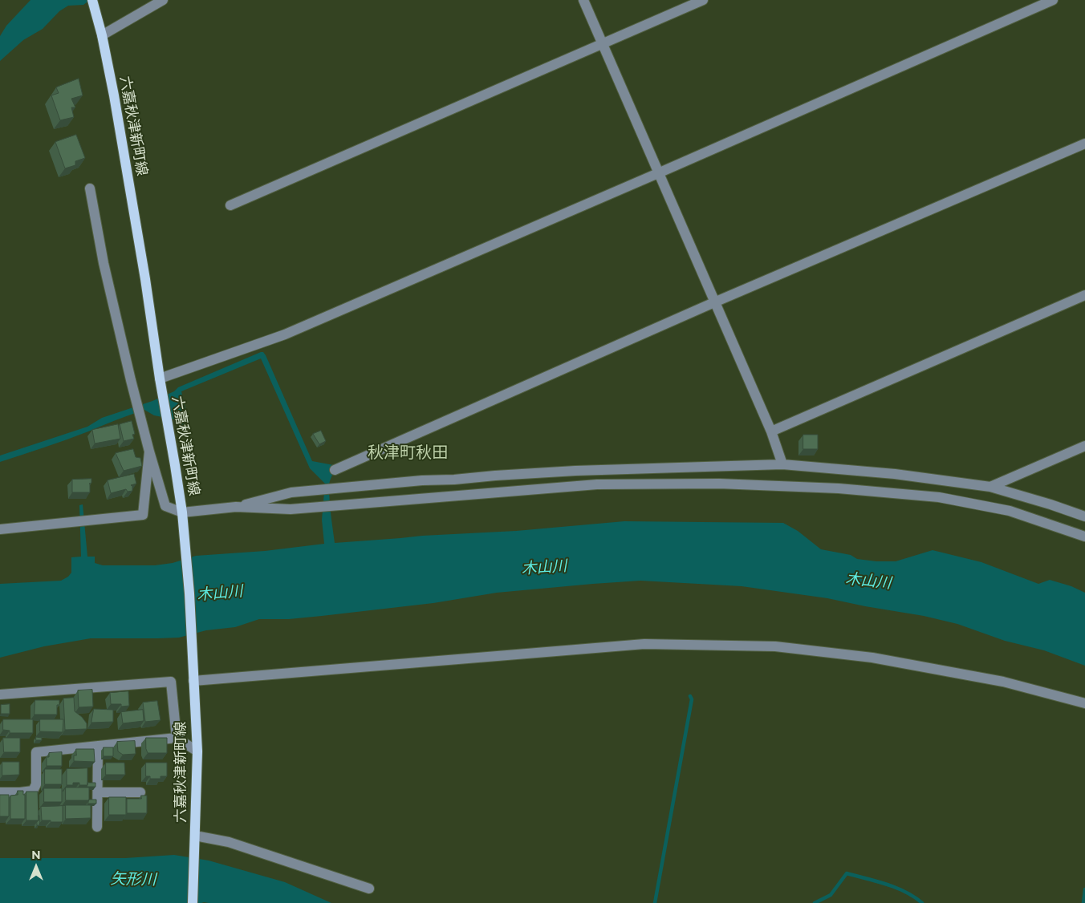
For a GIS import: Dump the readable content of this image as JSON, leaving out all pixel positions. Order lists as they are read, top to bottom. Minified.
{"streets":{"main road":["六嘉秋津新町線"]},"districts":["秋津町秋田"],"water":["木山川","矢形川"],"north":"top"}
